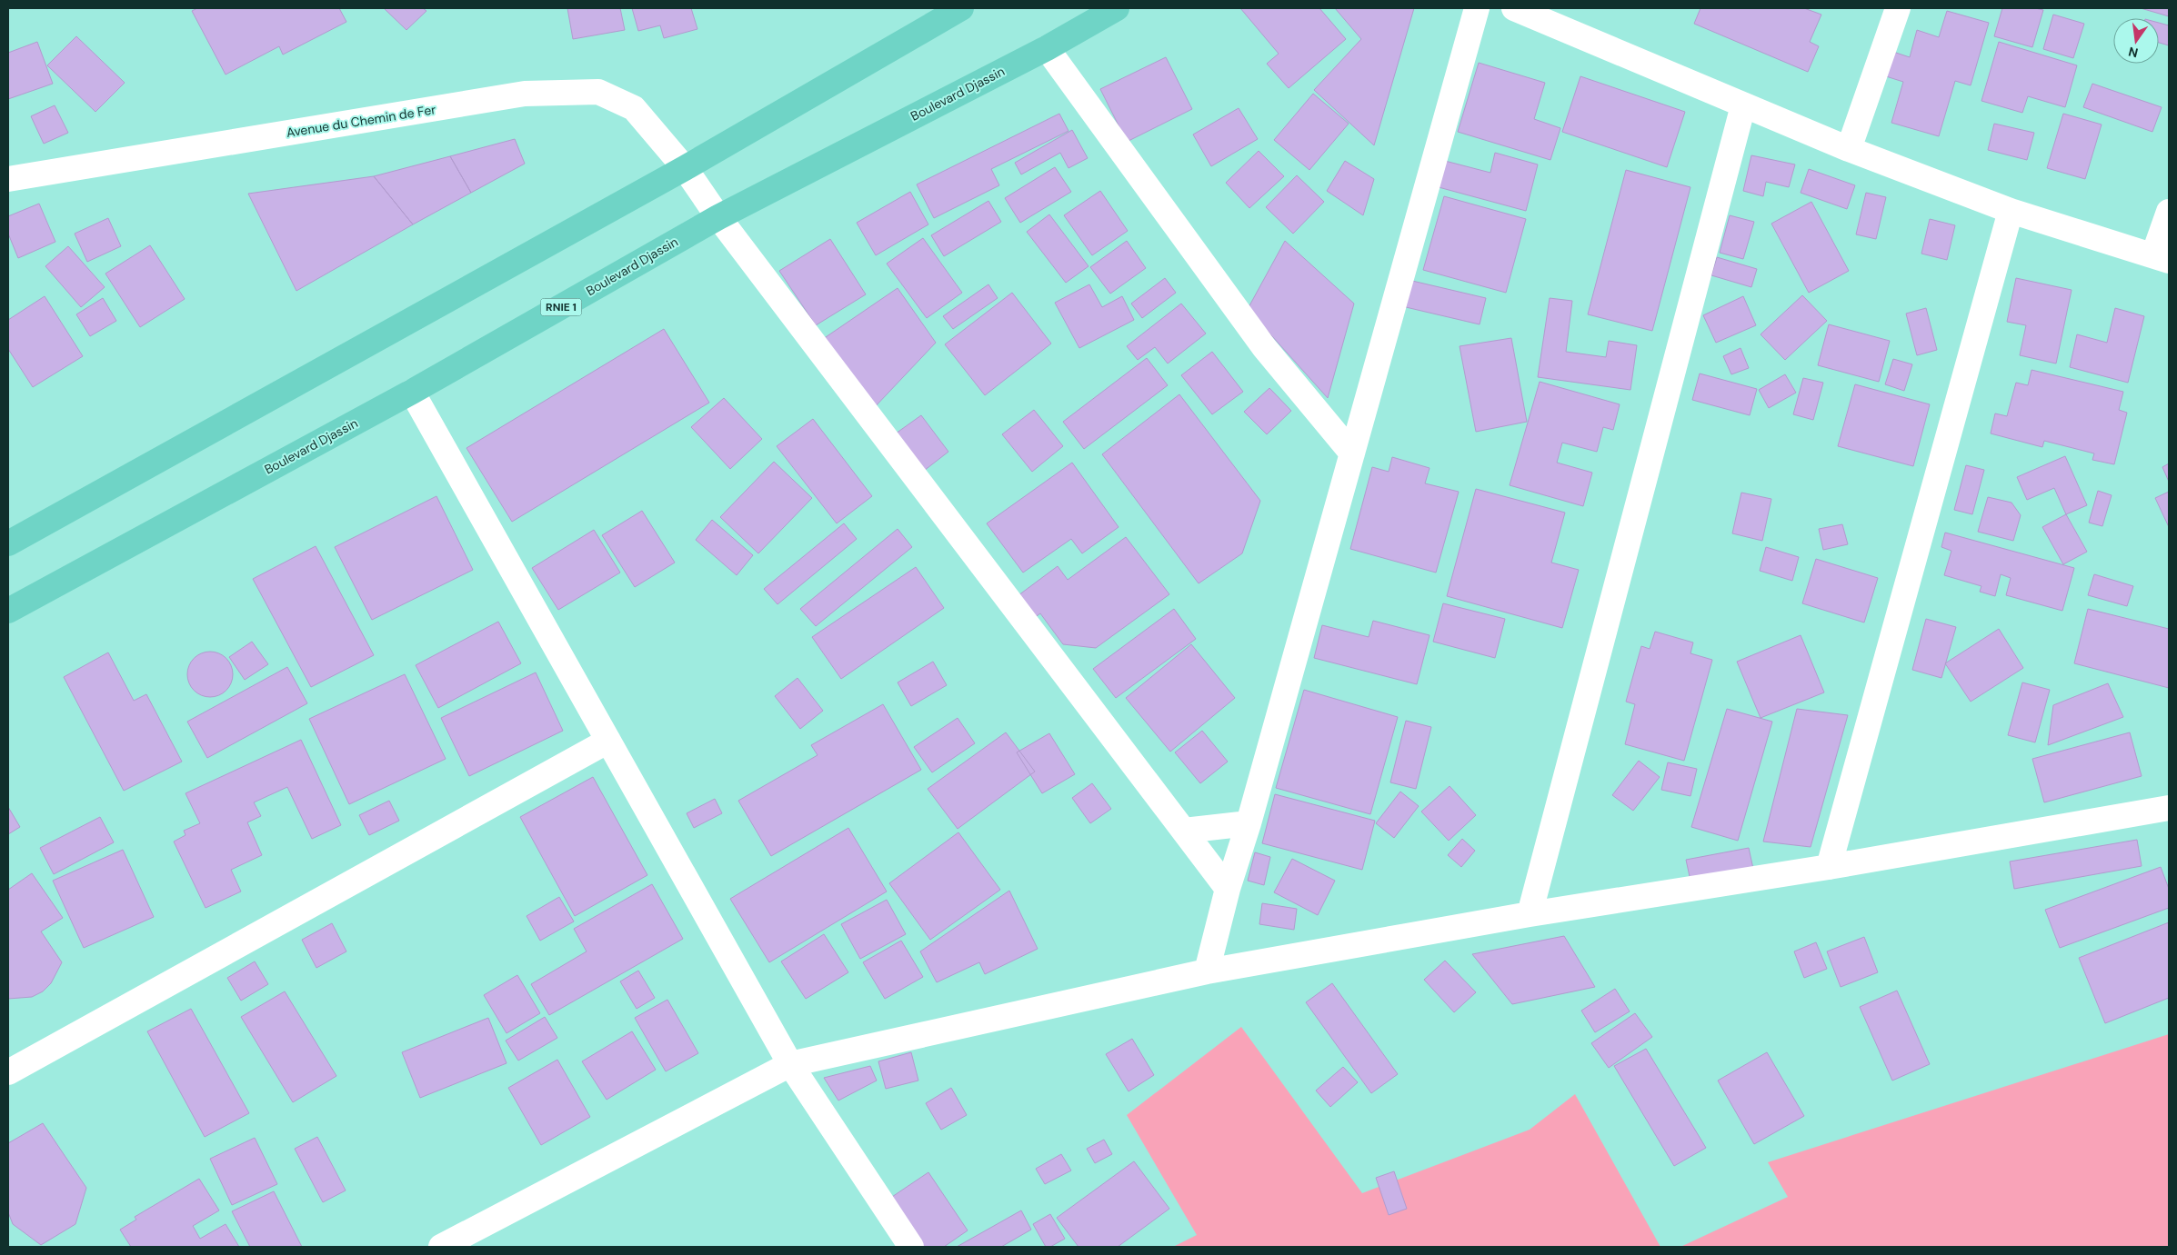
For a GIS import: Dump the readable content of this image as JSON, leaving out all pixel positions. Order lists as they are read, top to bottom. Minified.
{"streets":{"highway":["Boulevard Djassin","RNIE 1"],"street":["Avenue du Chemin de Fer"]},"crossings":[["Boulevard Djassin","Avenue du Chemin de Fer"]],"north":"bottom"}
